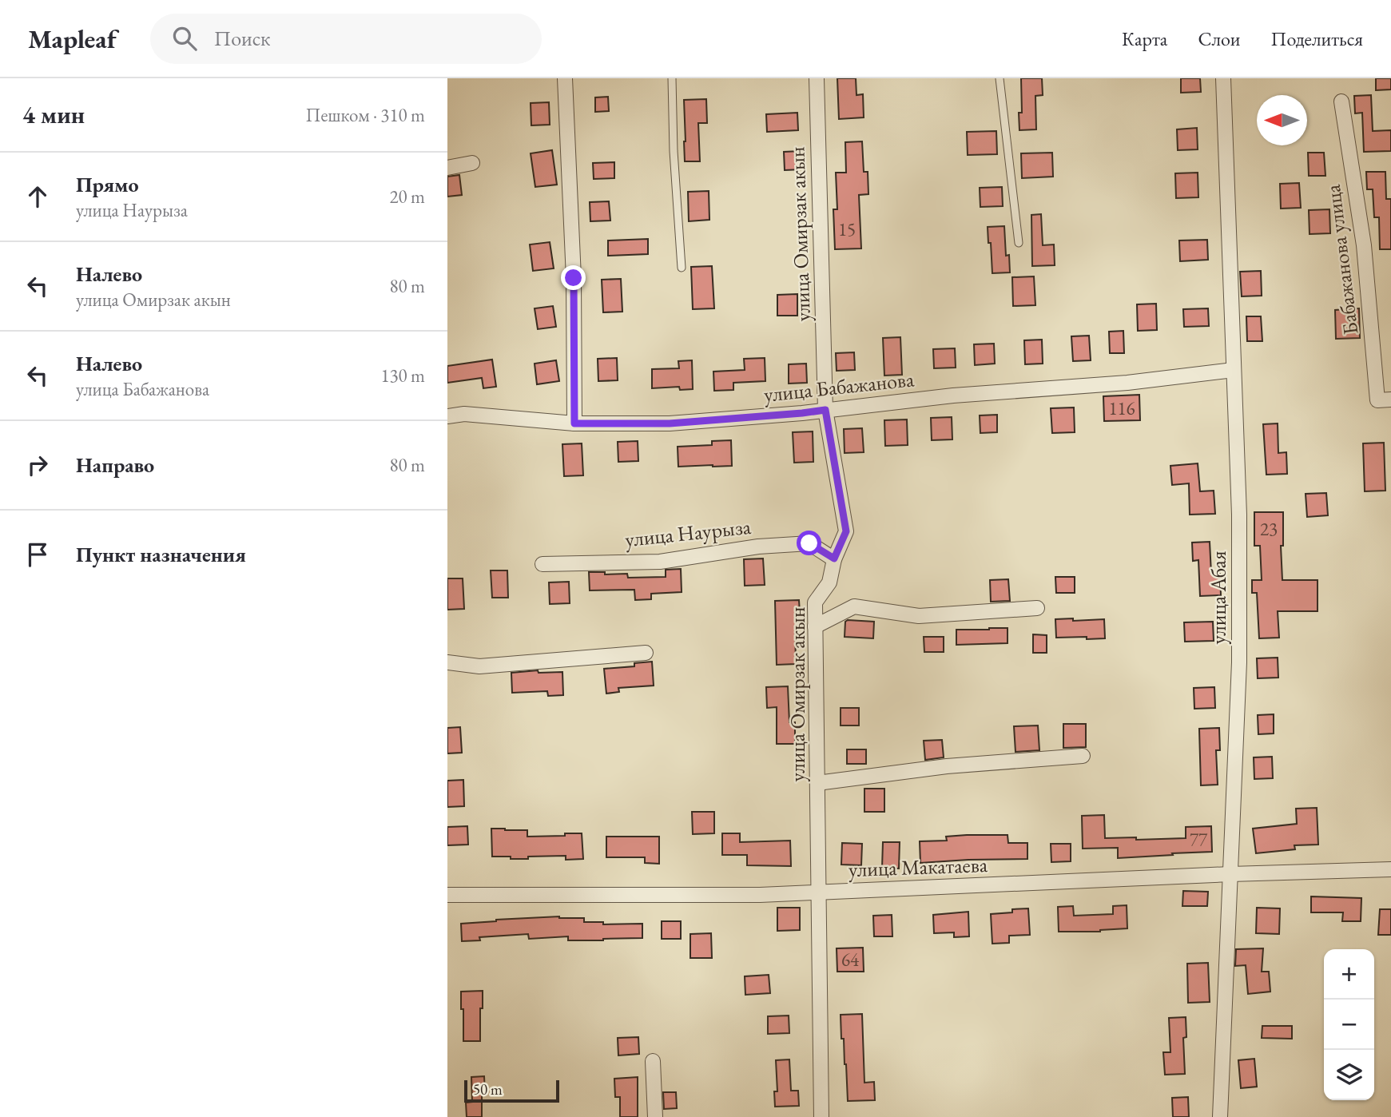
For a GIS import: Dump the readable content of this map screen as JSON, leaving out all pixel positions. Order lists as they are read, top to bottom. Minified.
{"streets":{"street":["улица Омирзак акын","Бабажанова улица","улица Бабажанова","улица Наурыза","улица Абая","улица Макатаева"]},"crossings":[["улица Омирзак акын","улица Бабажанова"],["улица Омирзак акын","улица Наурыза"],["улица Омирзак акын","улица Макатаева"],["улица Бабажанова","улица Абая"],["улица Абая","улица Макатаева"]],"house_numbers":["15","116","23","77","64"],"scale_bar":"50 m","north":"left","page":{"header":"Mapleaf","search":"Поиск","nav":["Карта","Слои","Поделиться"],"heading":["4 мин","Пешком · 310 m"],"list":[["Прямо","улица Наурыза","20 m"],["Налево","улица Омирзак акын","80 m"],["Налево","улица Бабажанова","130 m"],["Направо","80 m"],"Пункт назначения"],"map_buttons":["+","−"],"scale":"50 m"}}
